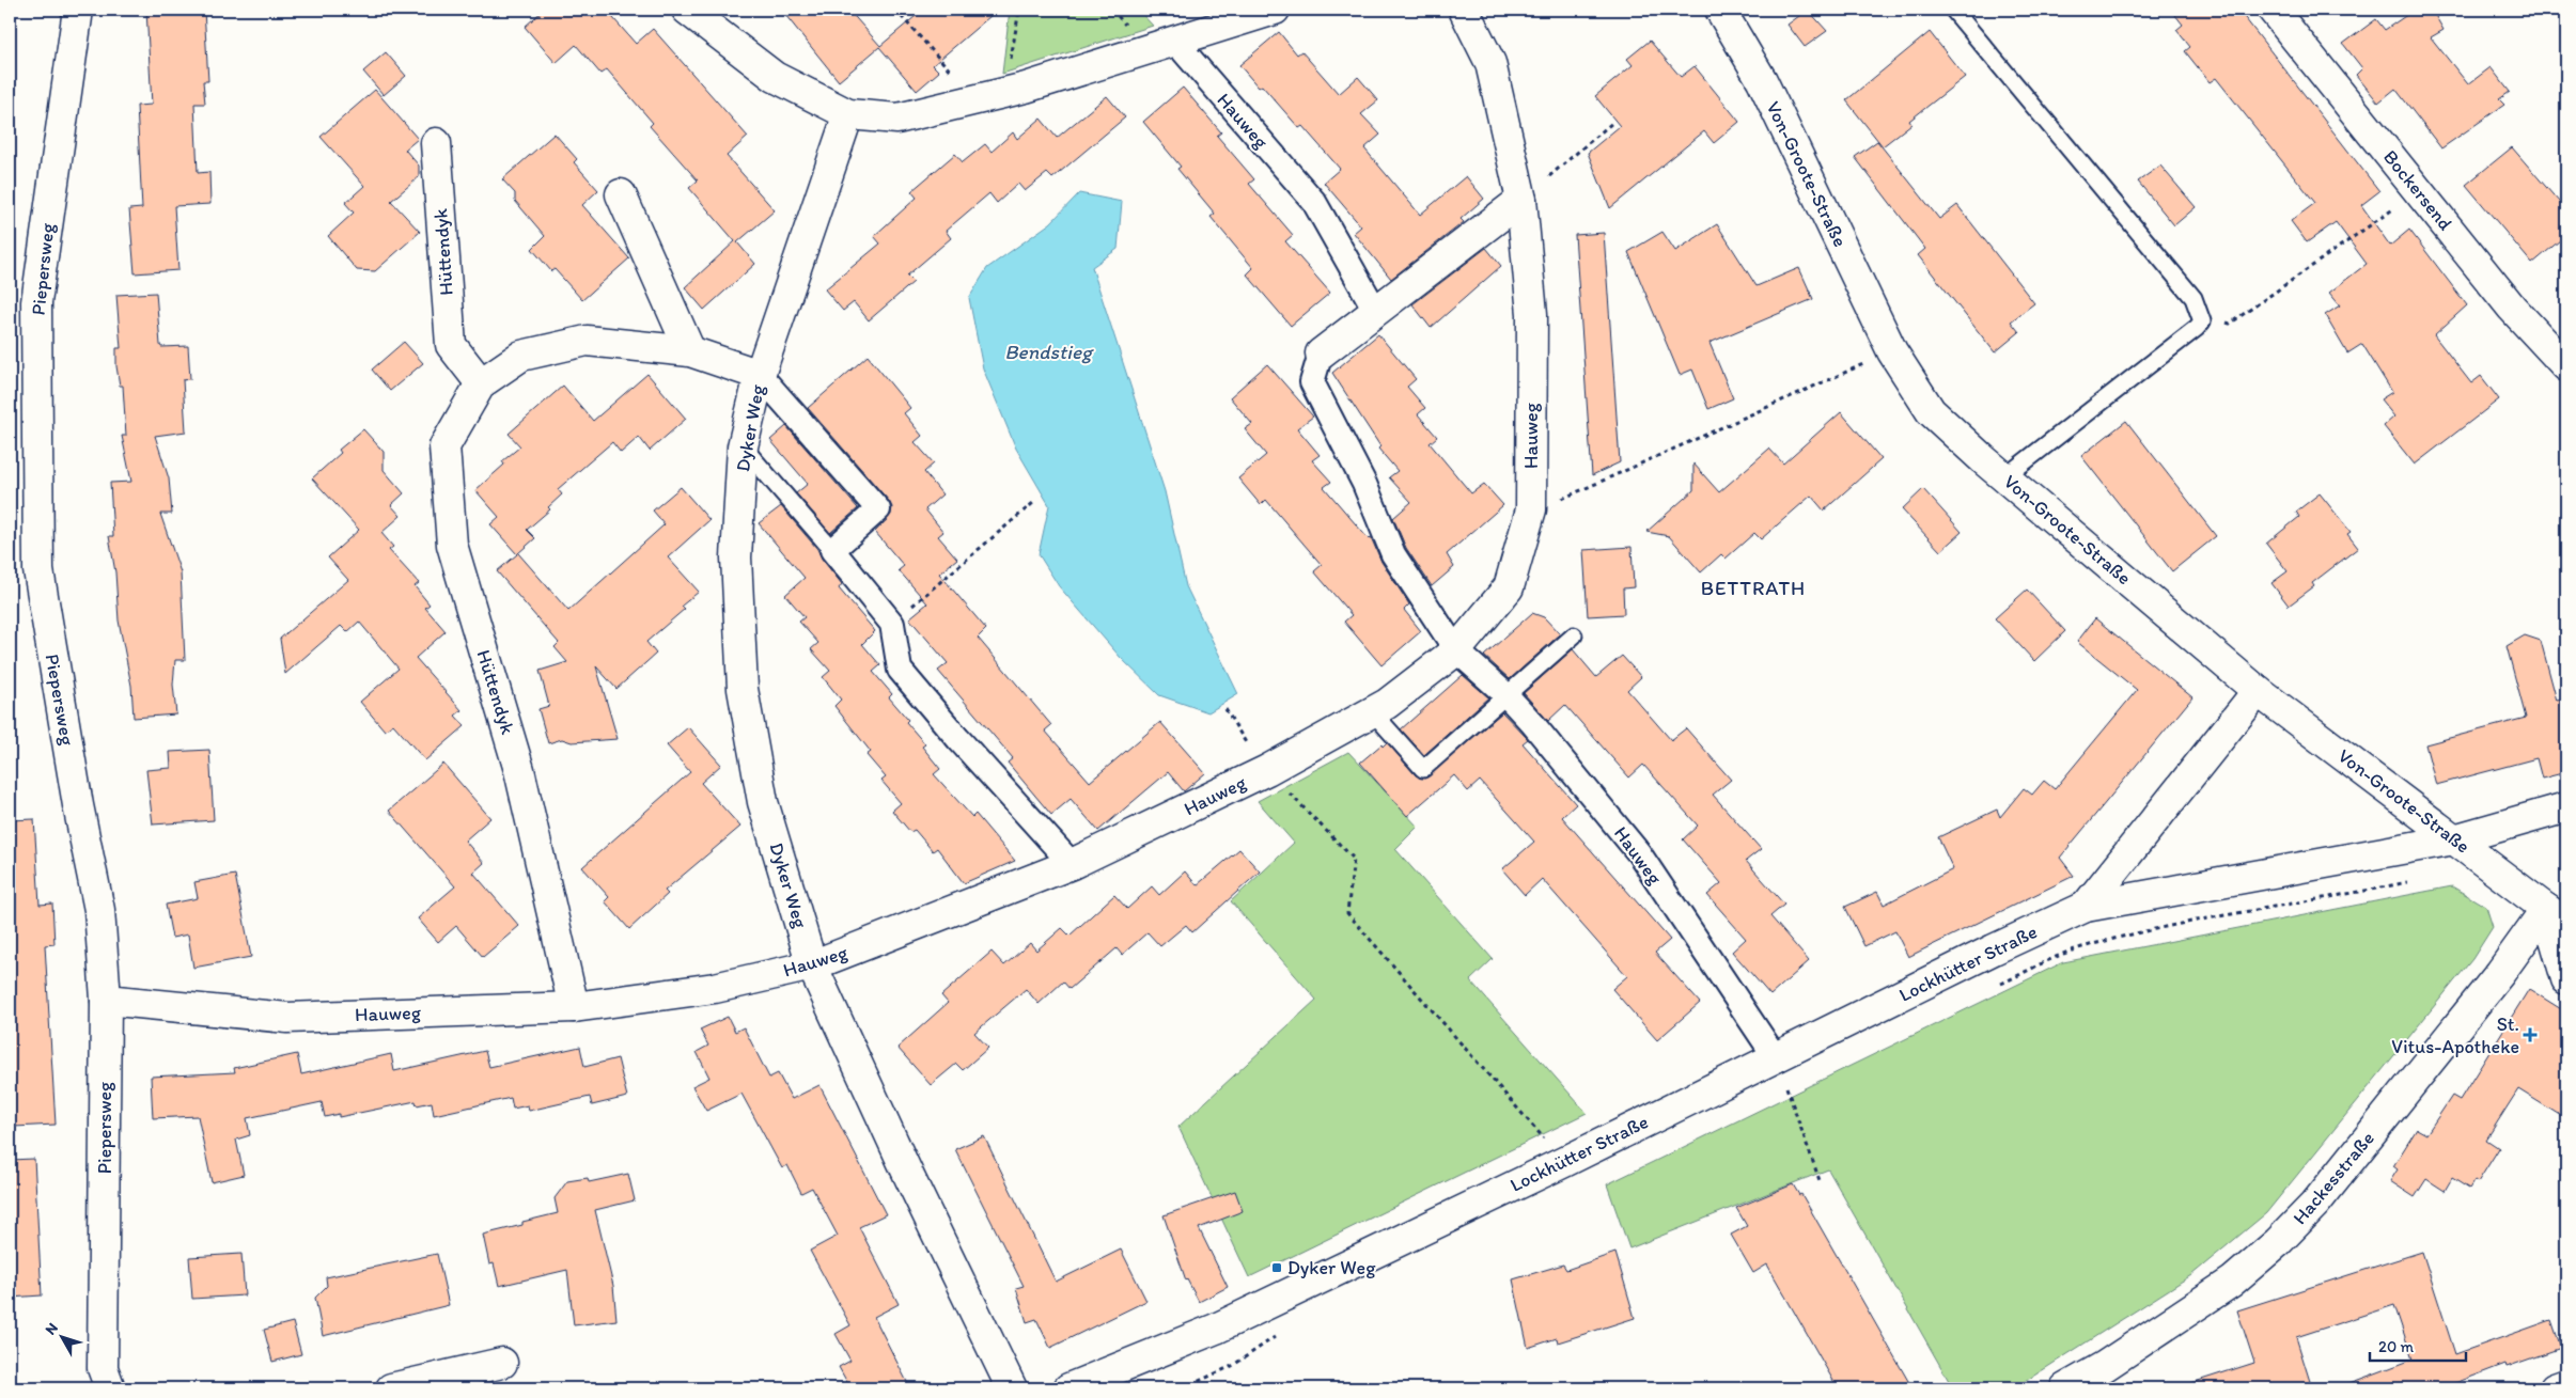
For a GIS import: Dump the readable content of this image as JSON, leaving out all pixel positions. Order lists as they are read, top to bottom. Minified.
{"streets":{"street":["Hauweg","Von-Groote-Straße","Bockersend","Hüttendyk","Piepersweg","Dyker Weg","Lockhütter Straße","Hackesstraße"]},"crossings":[["Hauweg","Hüttendyk"],["Hauweg","Piepersweg"],["Hauweg","Dyker Weg"],["Hauweg","Lockhütter Straße"],["Von-Groote-Straße","Lockhütter Straße"],["Von-Groote-Straße","Hackesstraße"],["Hüttendyk","Dyker Weg"]],"districts":["BETTRATH"],"water":["Bendstieg"],"places":{"health":["St. Vitus-Apotheke"],"transit":["Dyker Weg"]},"scale_bar":"20 m","north":"top left"}
